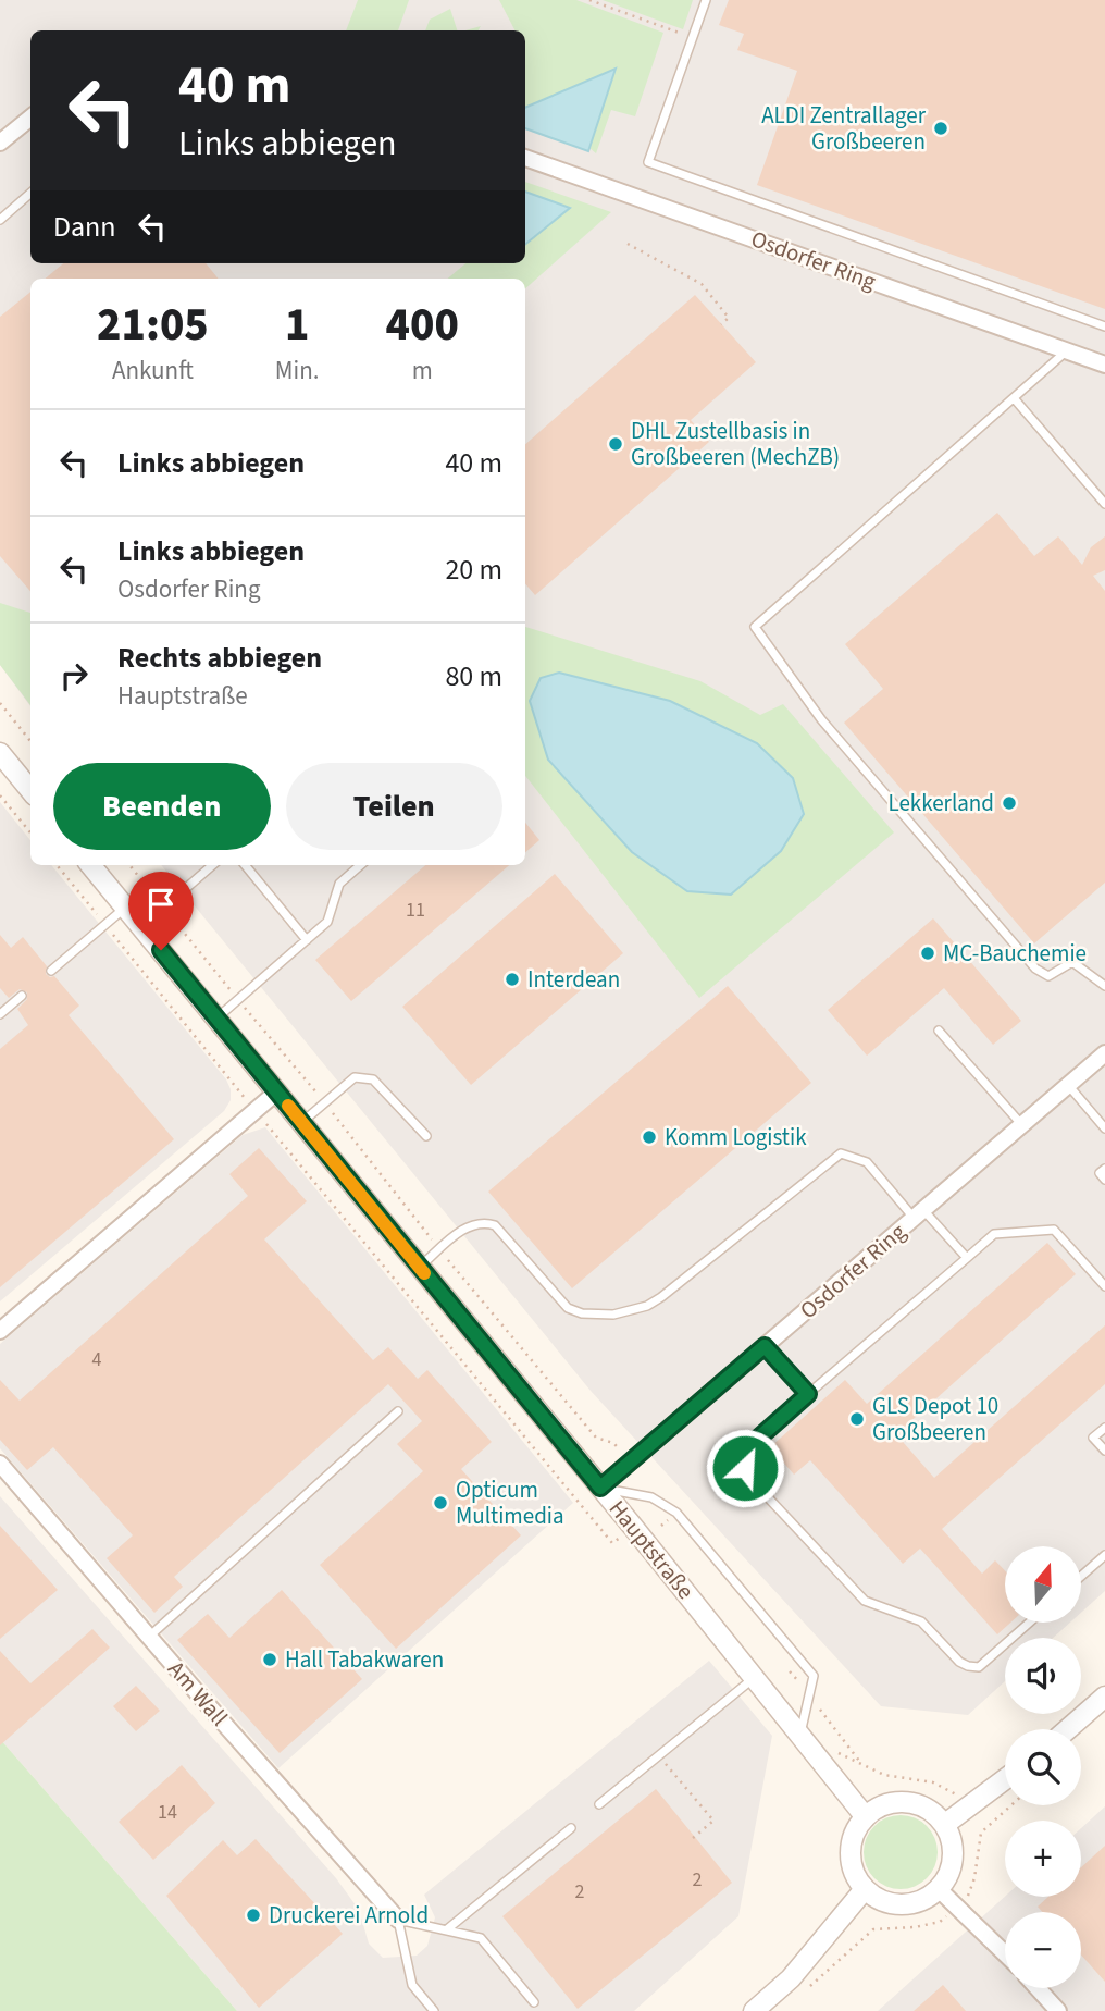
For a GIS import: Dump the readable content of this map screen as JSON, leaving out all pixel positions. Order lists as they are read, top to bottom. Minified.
{"streets":{"street":["Osdorfer Ring","Hauptstraße","Am Wall"]},"crossings":[["Osdorfer Ring","Hauptstraße"]],"places":["ALDI Zentrallager Großbeeren","DHL Zustellbasis in Großbeeren (MechZB)","Lekkerland","MC-Bauchemie","Interdean","Komm Logistik","GLS Depot 10 Großbeeren","Opticum Multimedia","Hall Tabakwaren","Druckerei Arnold"],"house_numbers":["11","4","14","2","2"],"north":"top","page":{"turn":["40 m","Links abbiegen"],"then":"Dann","eta":["21:05","Ankunft","1","Min.","400","m"],"list":[{"name":"Links abbiegen","value":"40 m"},{"name":"Links abbiegen","note":"Osdorfer Ring","value":"20 m"},{"name":"Rechts abbiegen","note":"Hauptstraße","value":"80 m"}],"buttons":["Beenden","Teilen"],"map_buttons":["+","−"]}}
